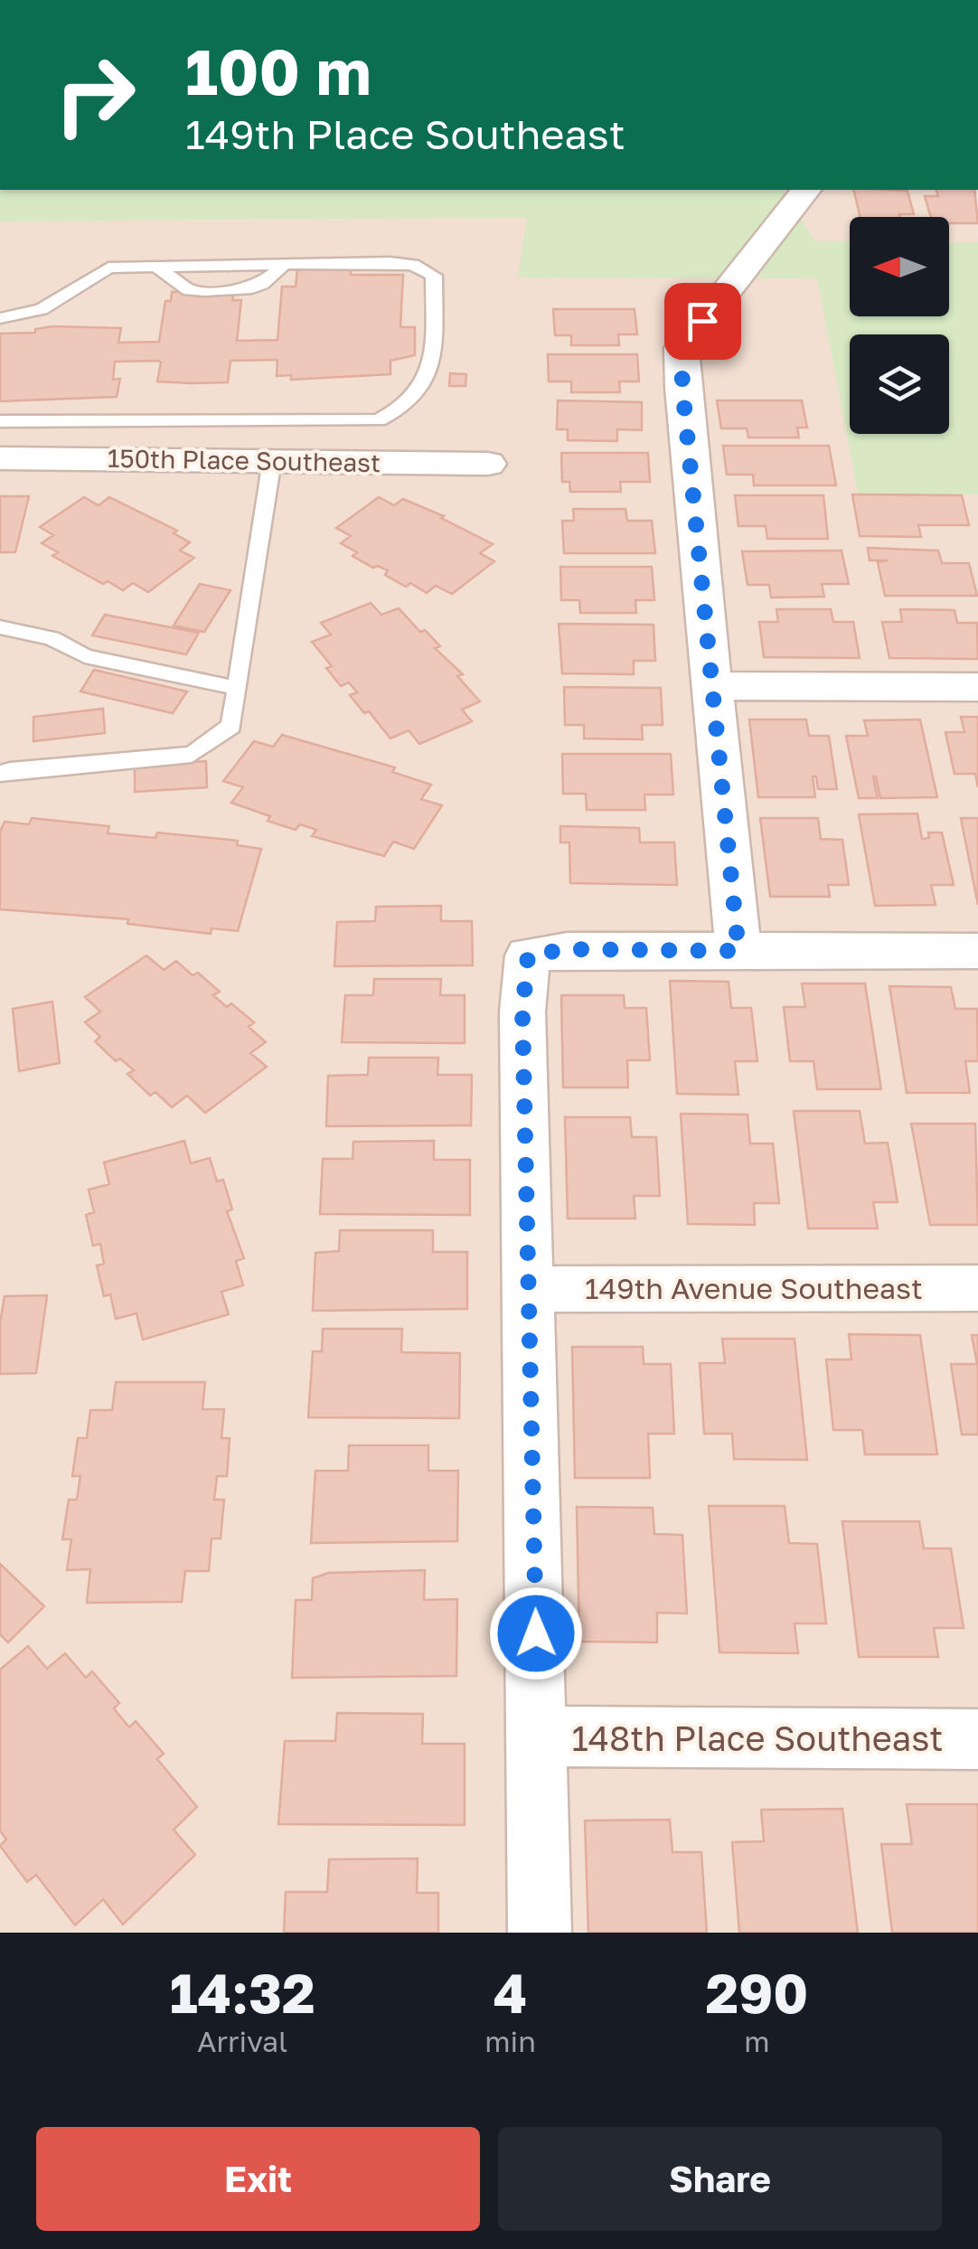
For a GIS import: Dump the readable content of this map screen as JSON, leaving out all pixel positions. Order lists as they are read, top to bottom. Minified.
{"streets":{"street":["150th Place Southeast","149th Avenue Southeast","148th Place Southeast"]},"north":"left","page":{"turn":["100 m","149th Place Southeast"],"eta":["14:32","Arrival","4","min","290","m"],"buttons":["Exit","Share"]}}
